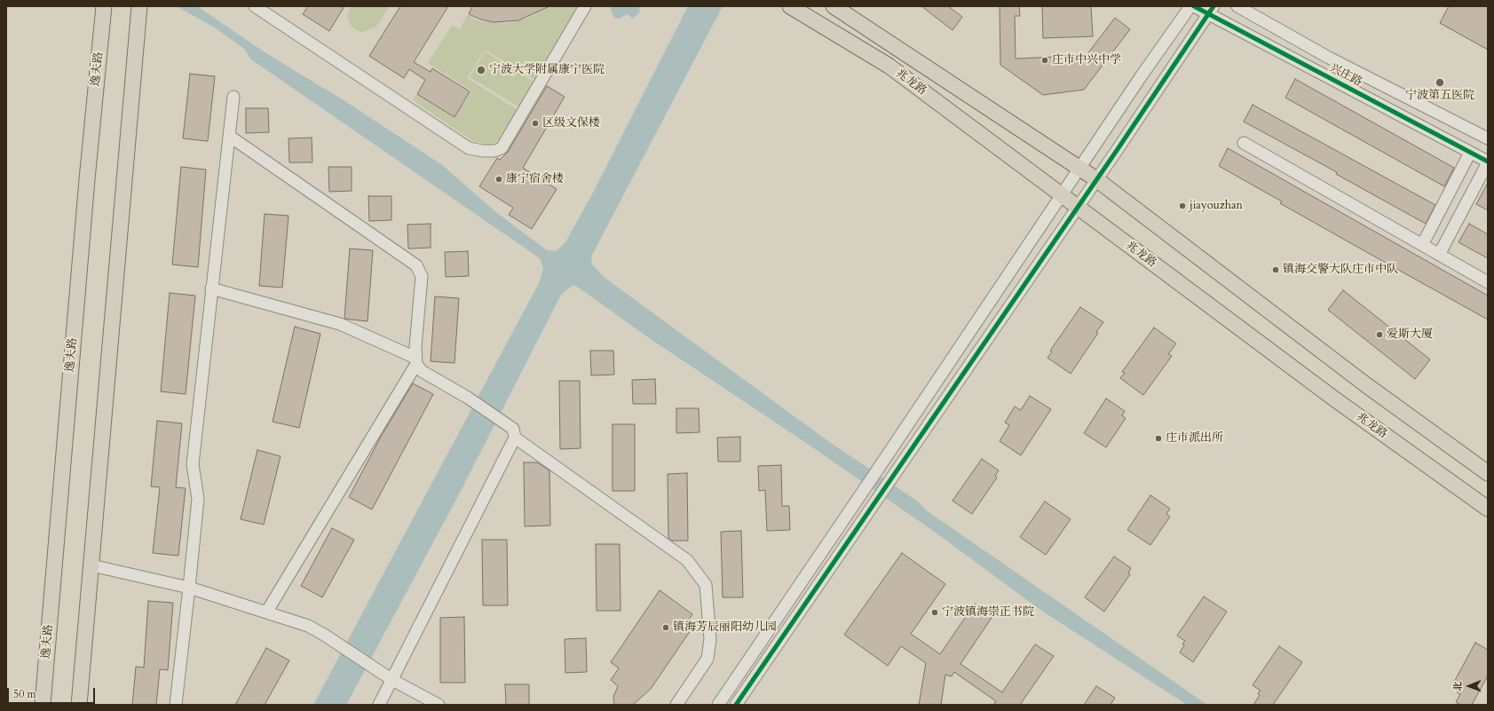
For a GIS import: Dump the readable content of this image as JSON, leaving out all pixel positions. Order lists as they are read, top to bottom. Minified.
{"streets":{"main road":["逸夫路","兆龙路"],"street":["兴庄路"]},"places":["庄市中兴中学","宁波大学附属康宁医院","宁波第五医院","区级文保楼","康宁宿舍楼","jiayouzhan","镇海交警大队庄市中队","爱斯大厦","庄市派出所","宁波镇海崇正书院","镇海芳辰丽阳幼儿园"],"scale_bar":"50 m","north":"left"}
